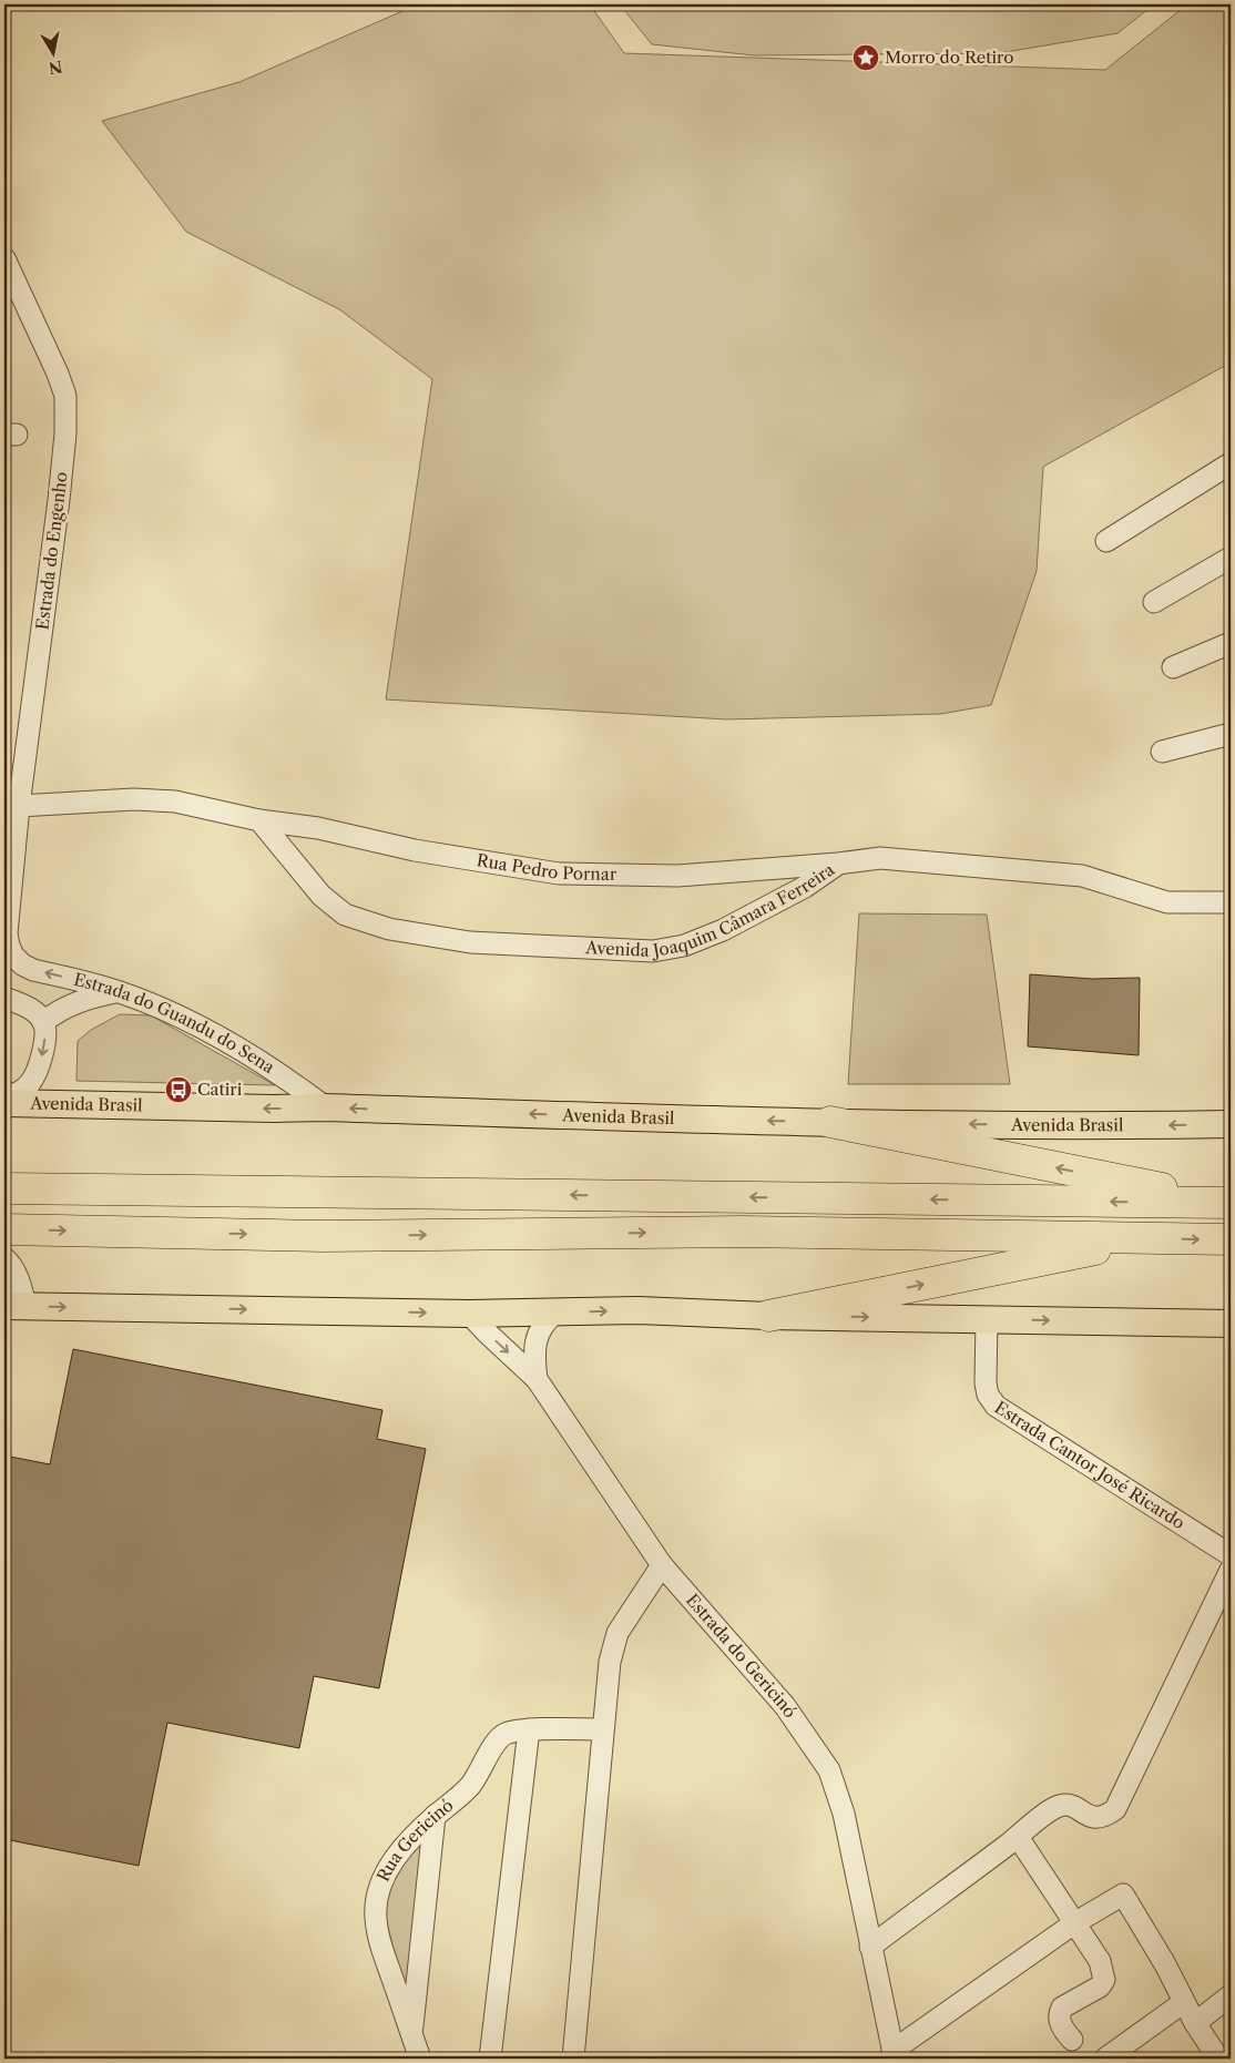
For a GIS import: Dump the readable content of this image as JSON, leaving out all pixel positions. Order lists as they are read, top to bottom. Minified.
{"streets":{"main road":["Avenida Brasil"],"street":["Estrada do Engenho","Rua Pedro Pornar","Avenida Joaquim Câmara Ferreira","Estrada do Guandu do Sena","Estrada Cantor José Ricardo","Estrada do Gericinó","Rua Gericinó"]},"crossings":[["Estrada do Engenho","Rua Pedro Pornar"],["Estrada do Engenho","Estrada do Guandu do Sena"],["Rua Pedro Pornar","Avenida Joaquim Câmara Ferreira"],["Estrada do Guandu do Sena","Avenida Brasil"]],"one_way":["Estrada do Guandu do Sena"],"places":{"place":["Morro do Retiro"],"bus stop":["Catiri"]},"north":"bottom"}
